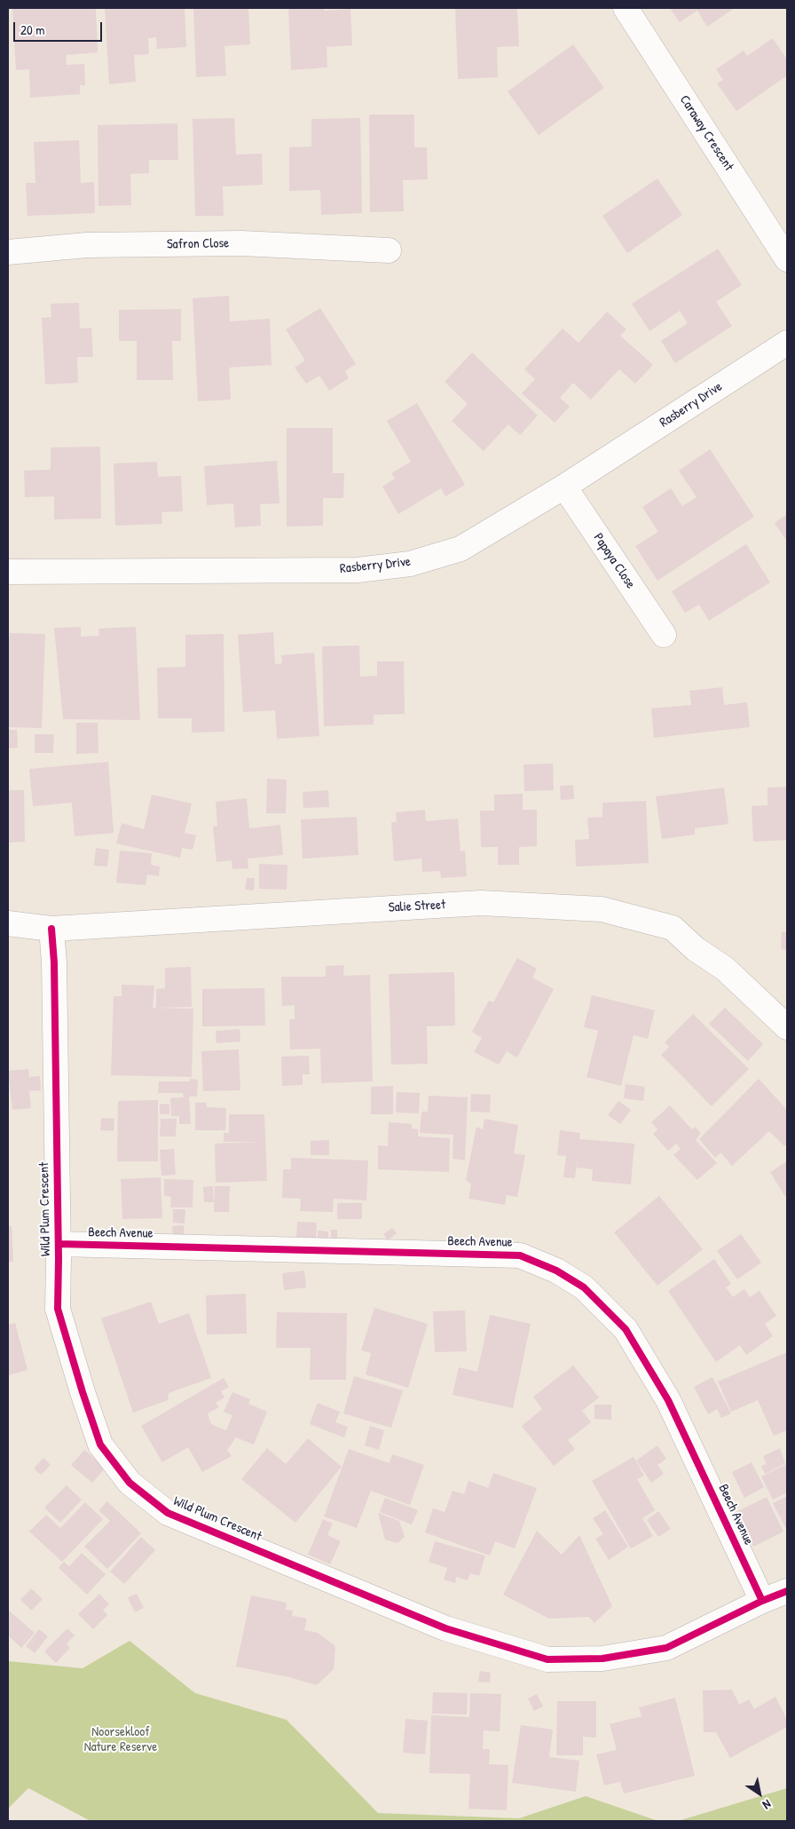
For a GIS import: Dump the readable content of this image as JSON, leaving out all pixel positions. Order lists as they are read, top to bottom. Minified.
{"streets":{"street":["Caraway Crescent","Safron Close","Rasberry Drive","Papaya Close","Salie Street","Wild Plum Crescent","Beech Avenue"]},"crossings":[["Rasberry Drive","Papaya Close"],["Salie Street","Wild Plum Crescent"],["Wild Plum Crescent","Beech Avenue"]],"parks":["Noorsekloof Nature Reserve"],"scale_bar":"20 m","north":"bottom right"}
